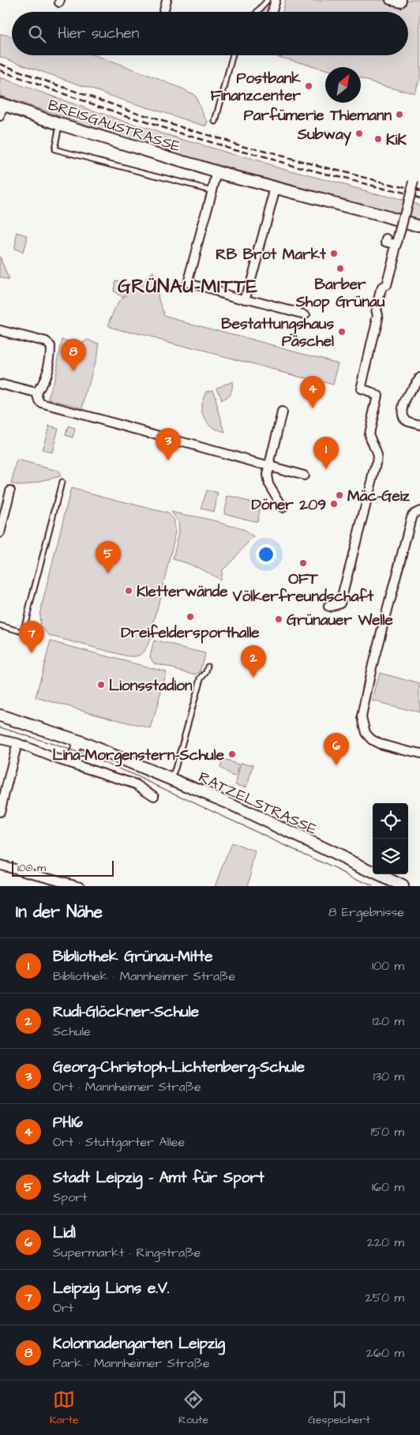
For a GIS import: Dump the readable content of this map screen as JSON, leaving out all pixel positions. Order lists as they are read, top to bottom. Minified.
{"streets":{"main road":["BREISGAUSTRASSE","RATZELSTRASSE"]},"districts":["GRÜNAU-MITTE"],"places":["Postbank Finanzcenter","Parfümerie Thiemann","Subway","KiK","RB Brot Markt","Barber Shop Grünau","Bestattungshaus Päschel","Mäc-Geiz","Döner 209","OFT Völkerfreundschaft","Kletterwände","Dreifeldersporthalle","Grünauer Welle","Lionsstadion","Lina-Morgenstern-Schule"],"scale_bar":"100 m","north":"top right","page":{"search":"Hier suchen","pins":["8","4","3","1","5","7","2","6"],"scale":"100 m","heading":["In der Nähe","8 Ergebnisse"],"list":[{"mark":"1","name":"Bibliothek Grünau-Mitte","note":"Bibliothek · Mannheimer Straße","value":"100 m"},{"mark":"2","name":"Rudi-Glöckner-Schule","note":"Schule","value":"120 m"},{"mark":"3","name":"Georg-Christoph-Lichtenberg-Schule","note":"Ort · Mannheimer Straße","value":"130 m"},{"mark":"4","name":"PH16","note":"Ort · Stuttgarter Allee","value":"150 m"},{"mark":"5","name":"Stadt Leipzig - Amt für Sport","note":"Sport","value":"160 m"},{"mark":"6","name":"Lidl","note":"Supermarkt · Ringstraße","value":"220 m"},{"mark":"7","name":"Leipzig Lions e.V.","note":"Ort","value":"250 m"},{"mark":"8","name":"Kolonnadengarten Leipzig","note":"Park · Mannheimer Straße","value":"260 m"}],"nav":["Karte","Route","Gespeichert"]}}
